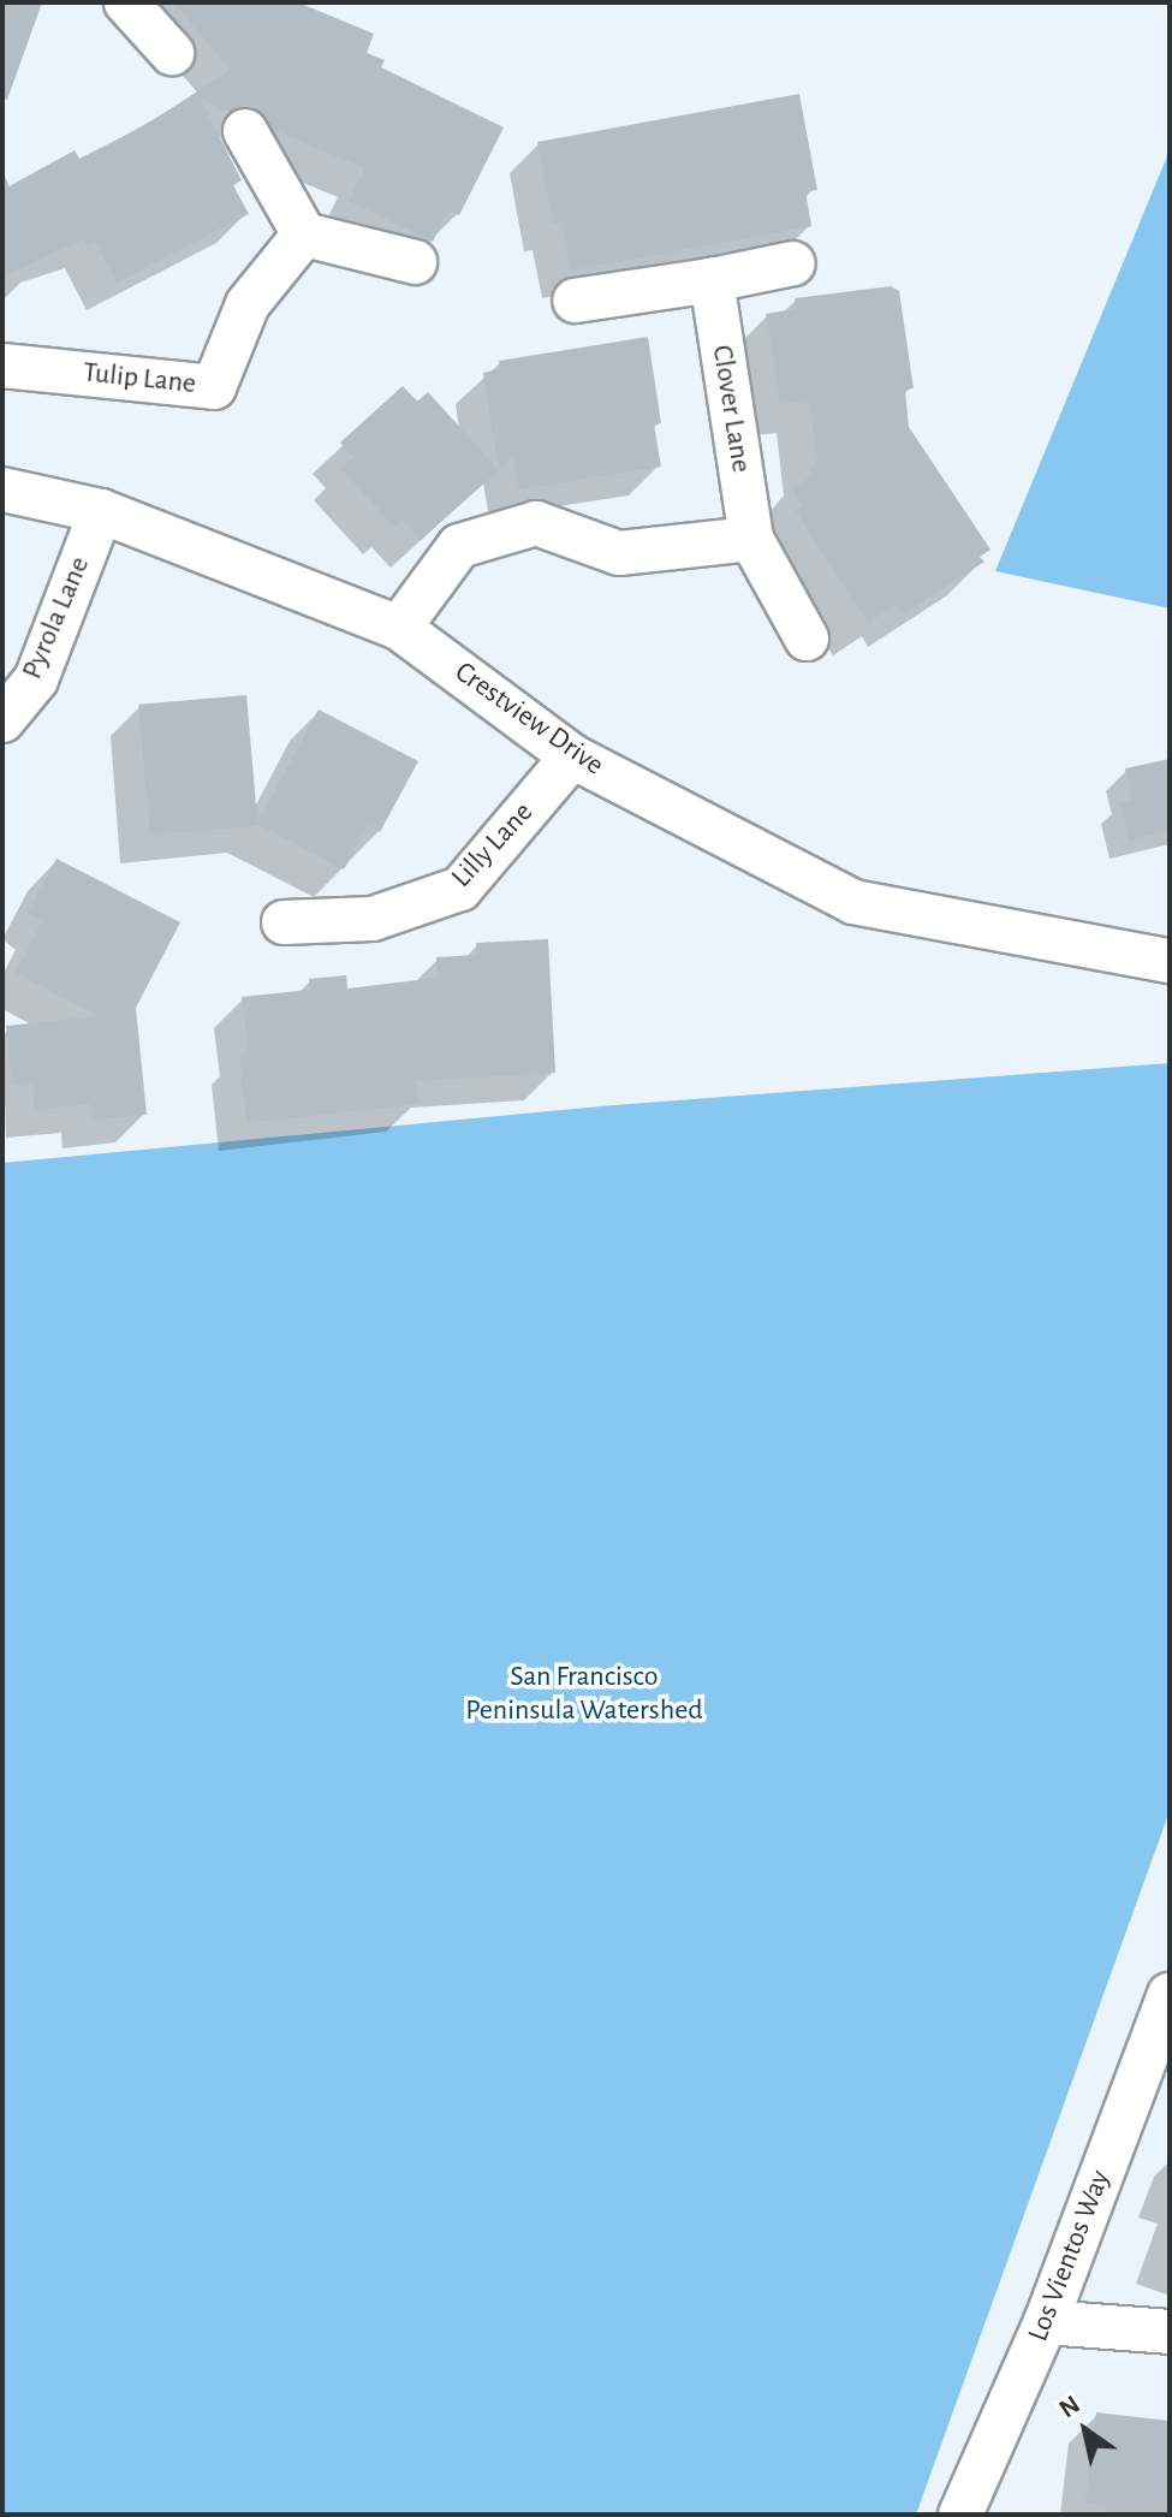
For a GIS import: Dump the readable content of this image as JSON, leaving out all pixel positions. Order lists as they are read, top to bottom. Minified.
{"streets":{"street":["Tulip Lane","Clover Lane","Pyrola Lane","Crestview Drive","Lilly Lane","Los Vientos Way"]},"crossings":[["Pyrola Lane","Crestview Drive"],["Crestview Drive","Lilly Lane"]],"parks":["San Francisco Peninsula Watershed"],"north":"top left"}
